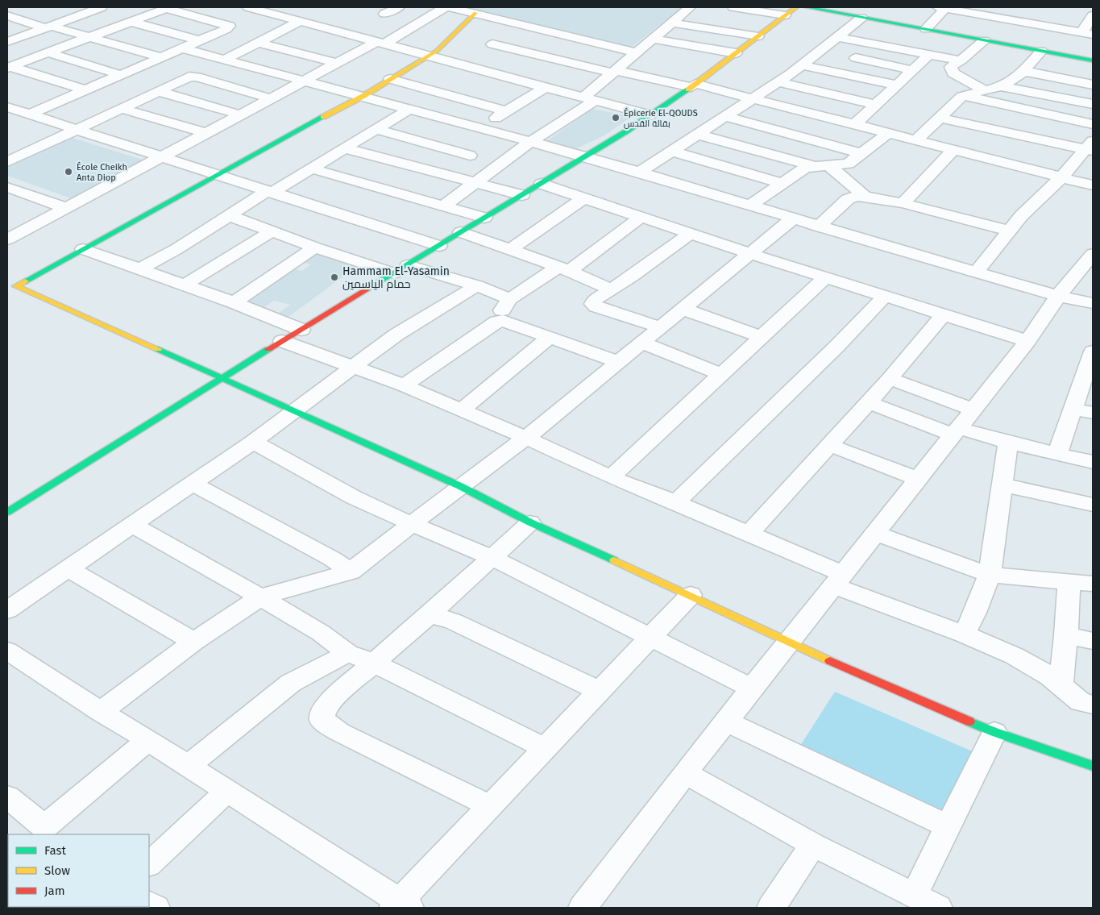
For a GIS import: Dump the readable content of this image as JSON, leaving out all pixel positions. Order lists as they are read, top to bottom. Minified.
{"places":["Épicerie El-QOUDS بقالة القدس","École Cheikh Anta Diop","Hammam El-Yasamin حمام الياسمين"],"legend":["Fast","Slow","Jam"]}
